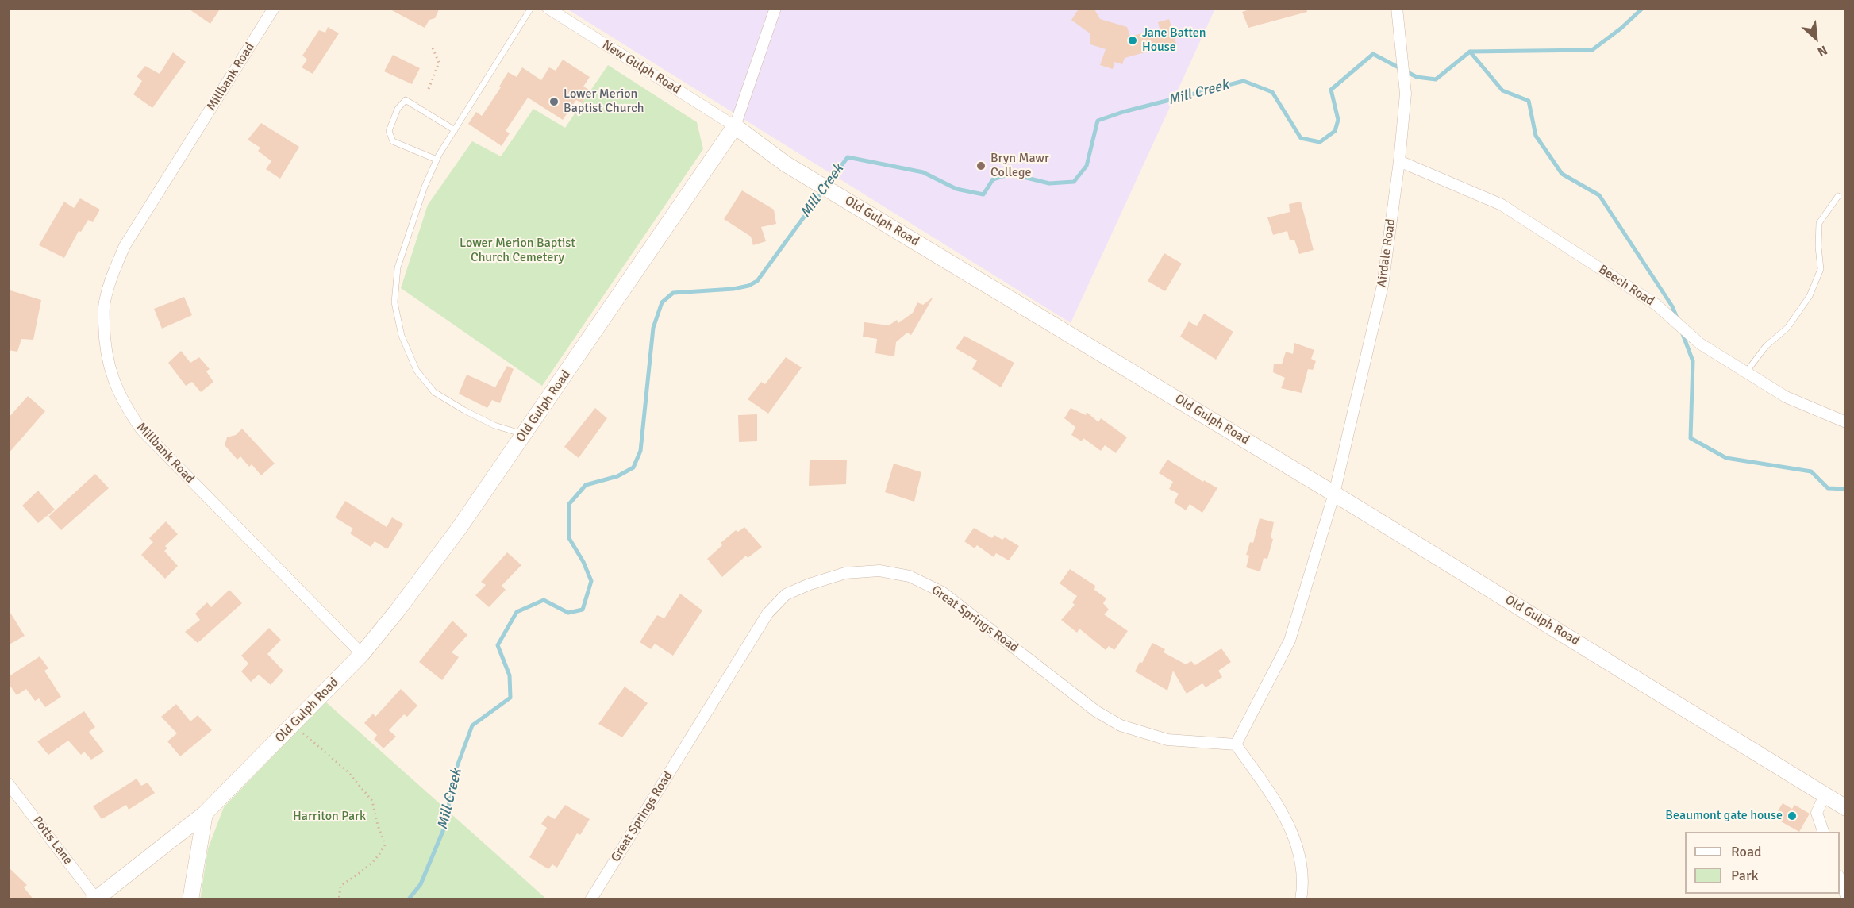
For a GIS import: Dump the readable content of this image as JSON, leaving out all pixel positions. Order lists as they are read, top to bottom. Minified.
{"streets":{"street":["New Gulph Road","Millbank Road","Old Gulph Road","Airdale Road","Beech Road","Great Springs Road","Potts Lane"]},"crossings":[["New Gulph Road","Old Gulph Road"],["Millbank Road","Old Gulph Road"],["Old Gulph Road","Airdale Road"],["Old Gulph Road","Potts Lane"],["Airdale Road","Beech Road"]],"water":["Mill Creek"],"parks":["Lower Merion Baptist Church Cemetery","Harriton Park"],"places":["Jane Batten House","Lower Merion Baptist Church","Bryn Mawr College","Beaumont gate house"],"legend":["Road","Park"],"north":"bottom right"}
